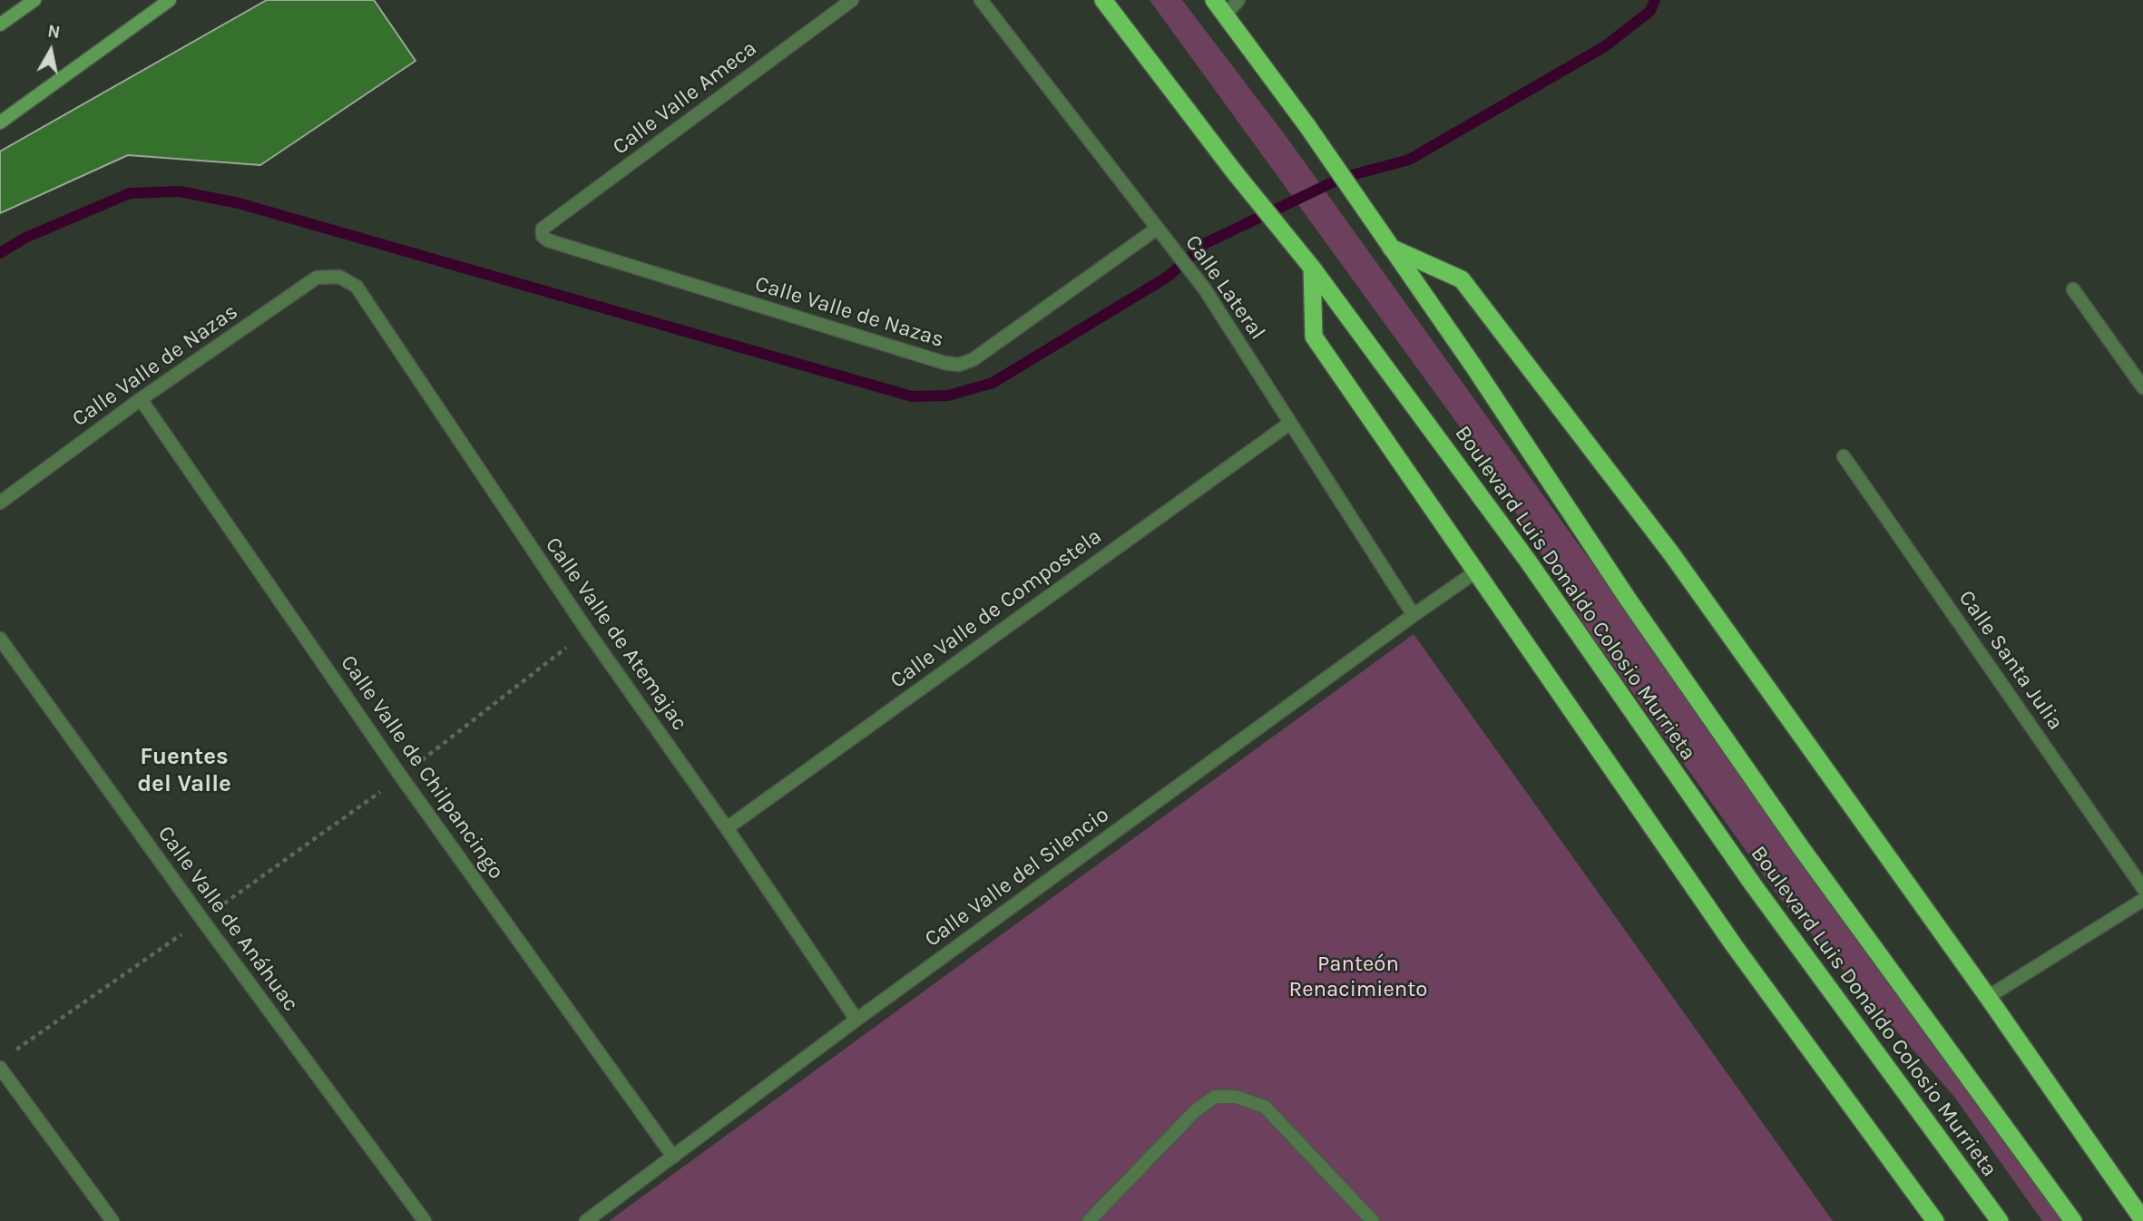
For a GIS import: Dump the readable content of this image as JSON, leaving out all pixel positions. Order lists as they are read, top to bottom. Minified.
{"streets":{"highway":["Boulevard Luis Donaldo Colosio Murrieta"],"street":["Calle Valle Ameca","Calle Lateral","Calle Valle de Nazas","Calle Valle de Compostela","Calle Valle de Atemajac","Calle Santa Julia","Calle Valle de Chilpancingo","Calle Valle del Silencio","Calle Valle de Anáhuac"]},"crossings":[["Calle Valle Ameca","Calle Valle de Nazas"],["Calle Lateral","Calle Valle de Nazas"],["Calle Lateral","Calle Valle de Compostela"],["Calle Lateral","Calle Valle del Silencio"],["Calle Valle de Nazas","Calle Valle de Atemajac"],["Calle Valle de Nazas","Calle Valle de Chilpancingo"],["Calle Valle de Compostela","Calle Valle de Atemajac"],["Calle Valle de Atemajac","Calle Valle del Silencio"],["Calle Valle de Chilpancingo","Calle Valle del Silencio"]],"districts":["Fuentes del Valle"],"parks":["Panteón Renacimiento"],"north":"top"}
